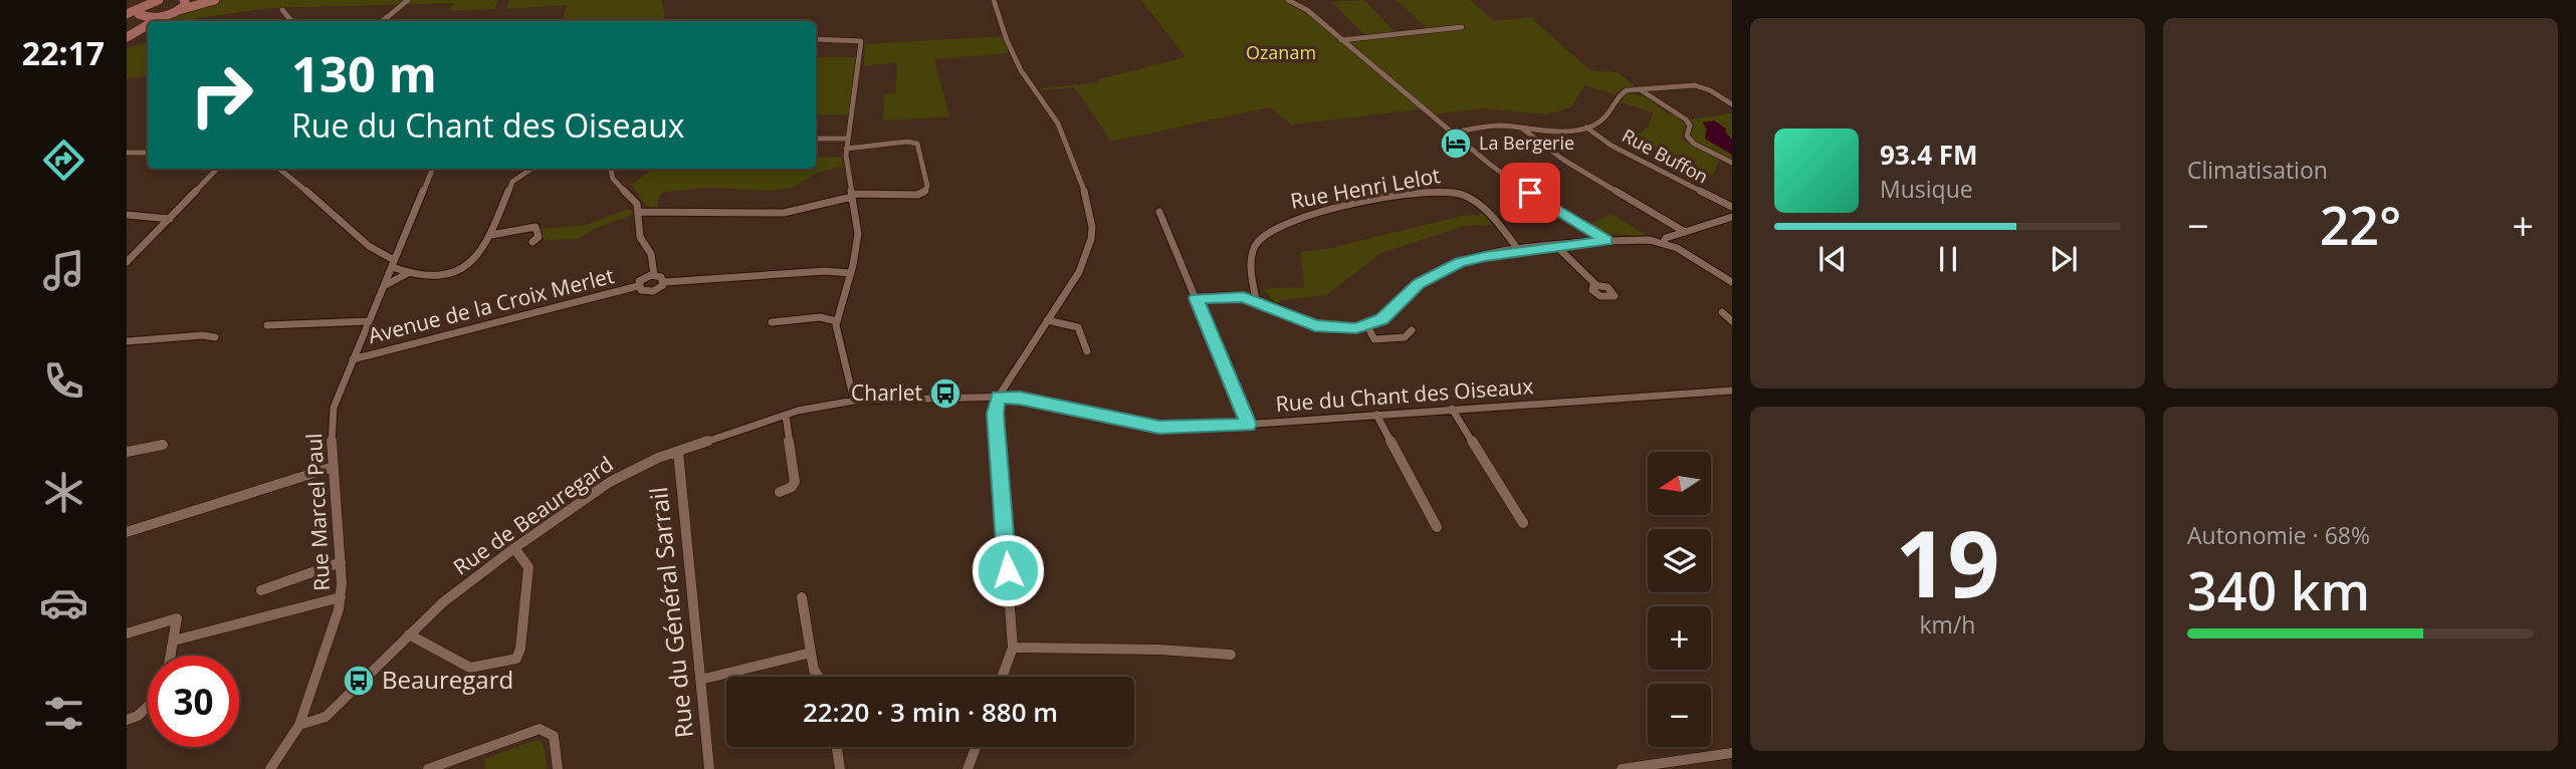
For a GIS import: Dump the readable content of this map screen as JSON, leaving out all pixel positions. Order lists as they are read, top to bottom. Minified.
{"streets":{"street":["Rue Buffon","Rue Henri Lelot","Avenue de la Croix Merlet","Rue du Chant des Oiseaux","Rue Marcel Paul","Rue de Beauregard","Rue du Général Sarrail"]},"crossings":[["Avenue de la Croix Merlet","Rue Marcel Paul"],["Rue du Chant des Oiseaux","Rue de Beauregard"],["Rue Marcel Paul","Rue de Beauregard"],["Rue de Beauregard","Rue du Général Sarrail"]],"parks":["Ozanam"],"places":{"hotel":["La Bergerie"],"bus stop":["Charlet","Beauregard"]},"north":"left","page":{"tabs":"22:17","tile":["Climatisation",["19","km/h"],["Autonomie · 68%","340 km"]],"turn":["130 m","Rue du Chant des Oiseaux"],"song":["93.4 FM","Musique"],"heat":["−","22°","+"],"map_buttons":["+","−"],"limit":"30","trip":"22:20 · 3 min · 880 m"}}
